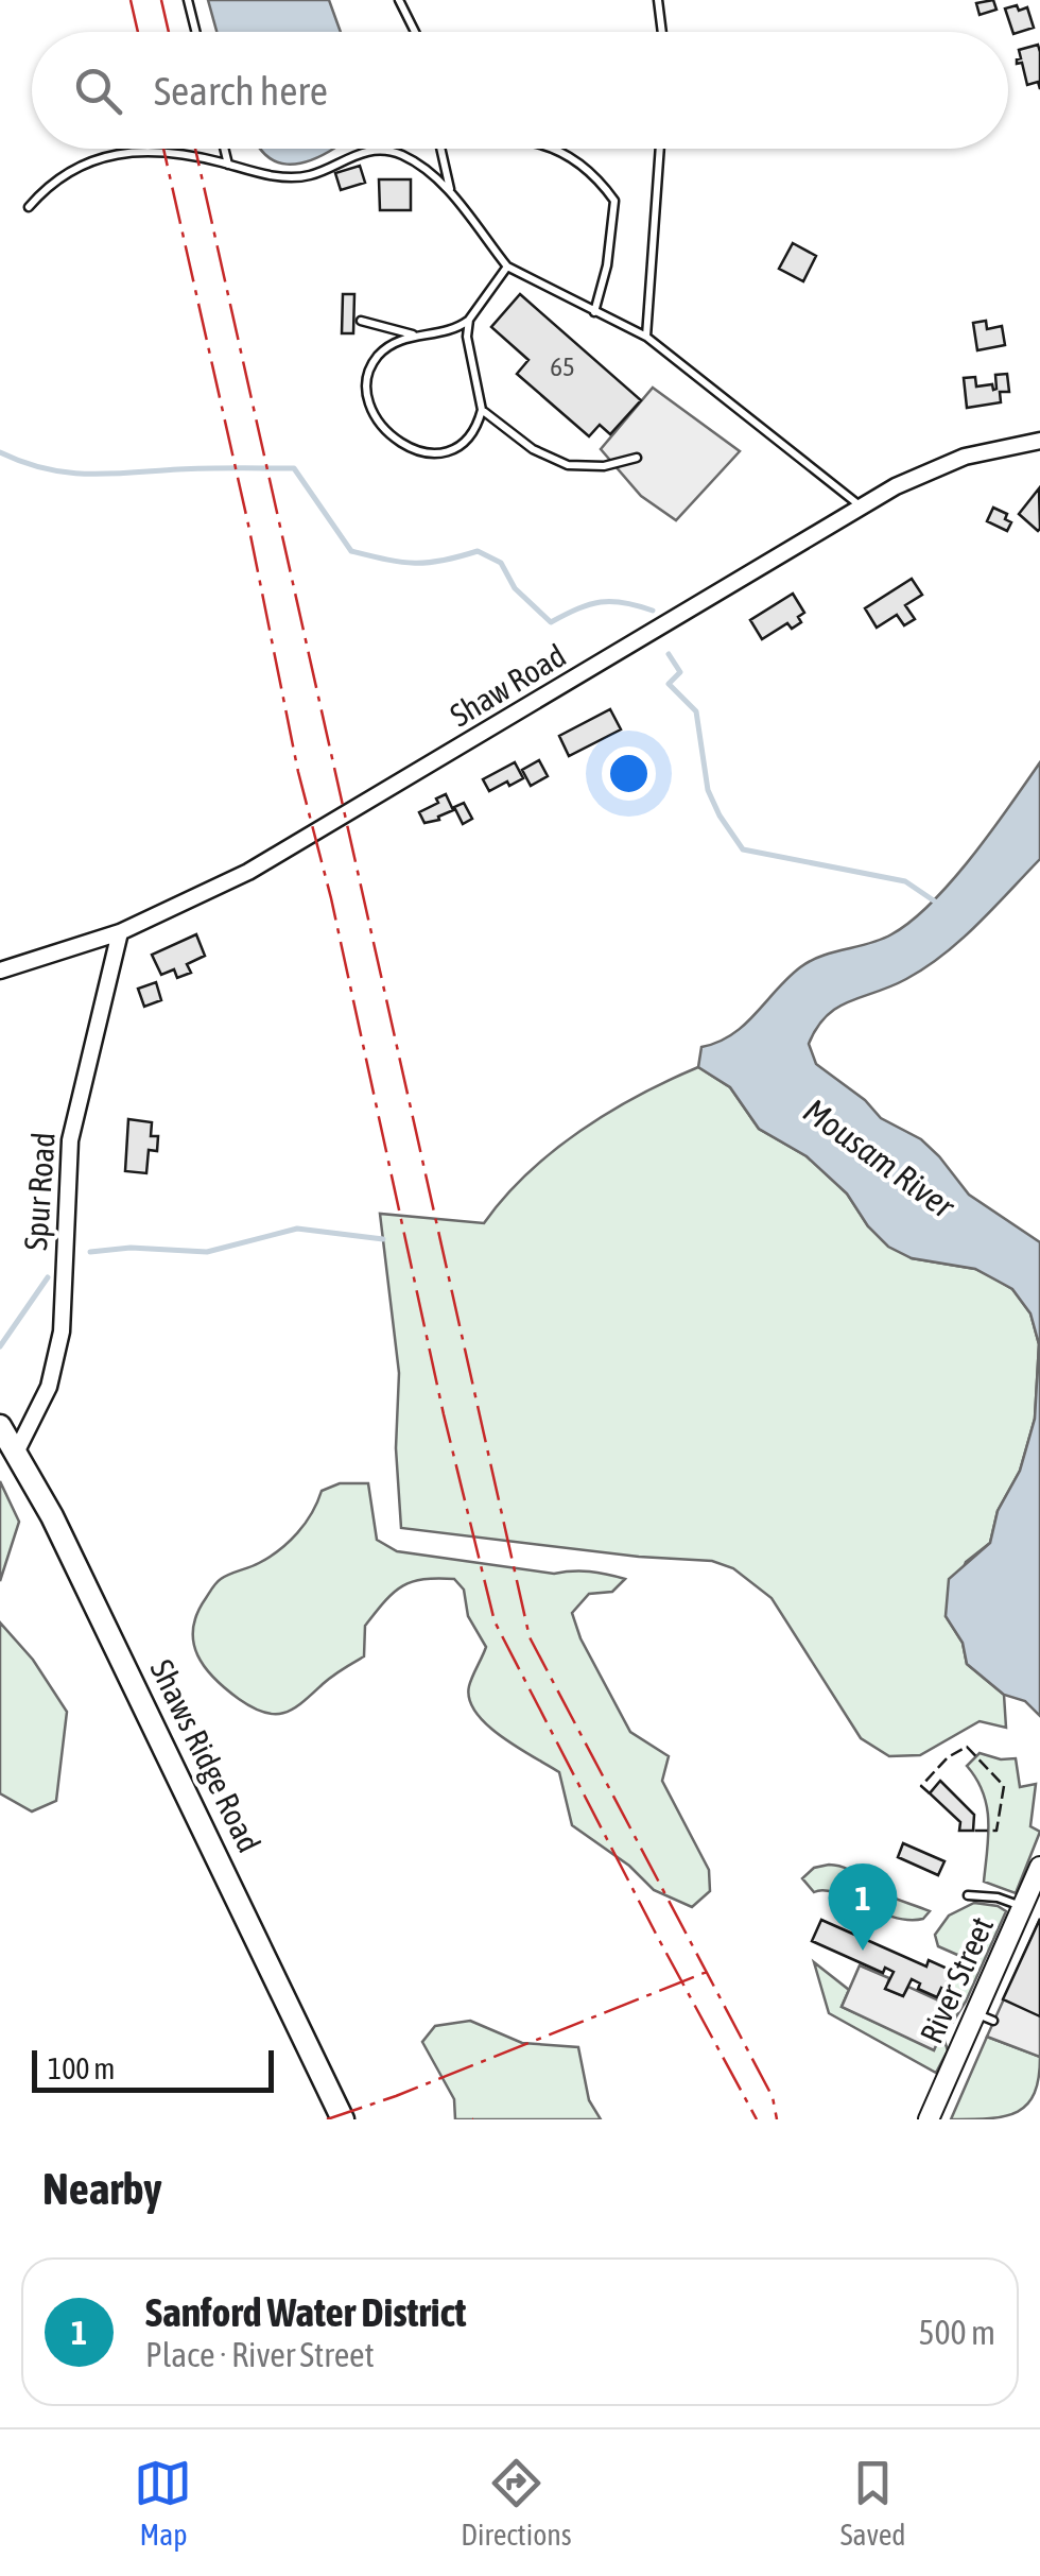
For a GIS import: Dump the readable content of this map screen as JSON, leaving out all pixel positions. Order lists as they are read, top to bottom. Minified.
{"streets":{"main road":["Shaws Ridge Road"],"street":["Shaw Road","Spur Road","River Street"]},"crossings":[["Shaw Road","Spur Road"],["Spur Road","Shaws Ridge Road"]],"water":["Mousam River"],"house_numbers":["65"],"scale_bar":"100 m","page":{"search":"Search here","pins":"1","scale":"100 m","heading":"Nearby","list":[{"mark":"1","name":"Sanford Water District","note":"Place · River Street","value":"500 m"}],"nav":["Map","Directions","Saved"]}}
